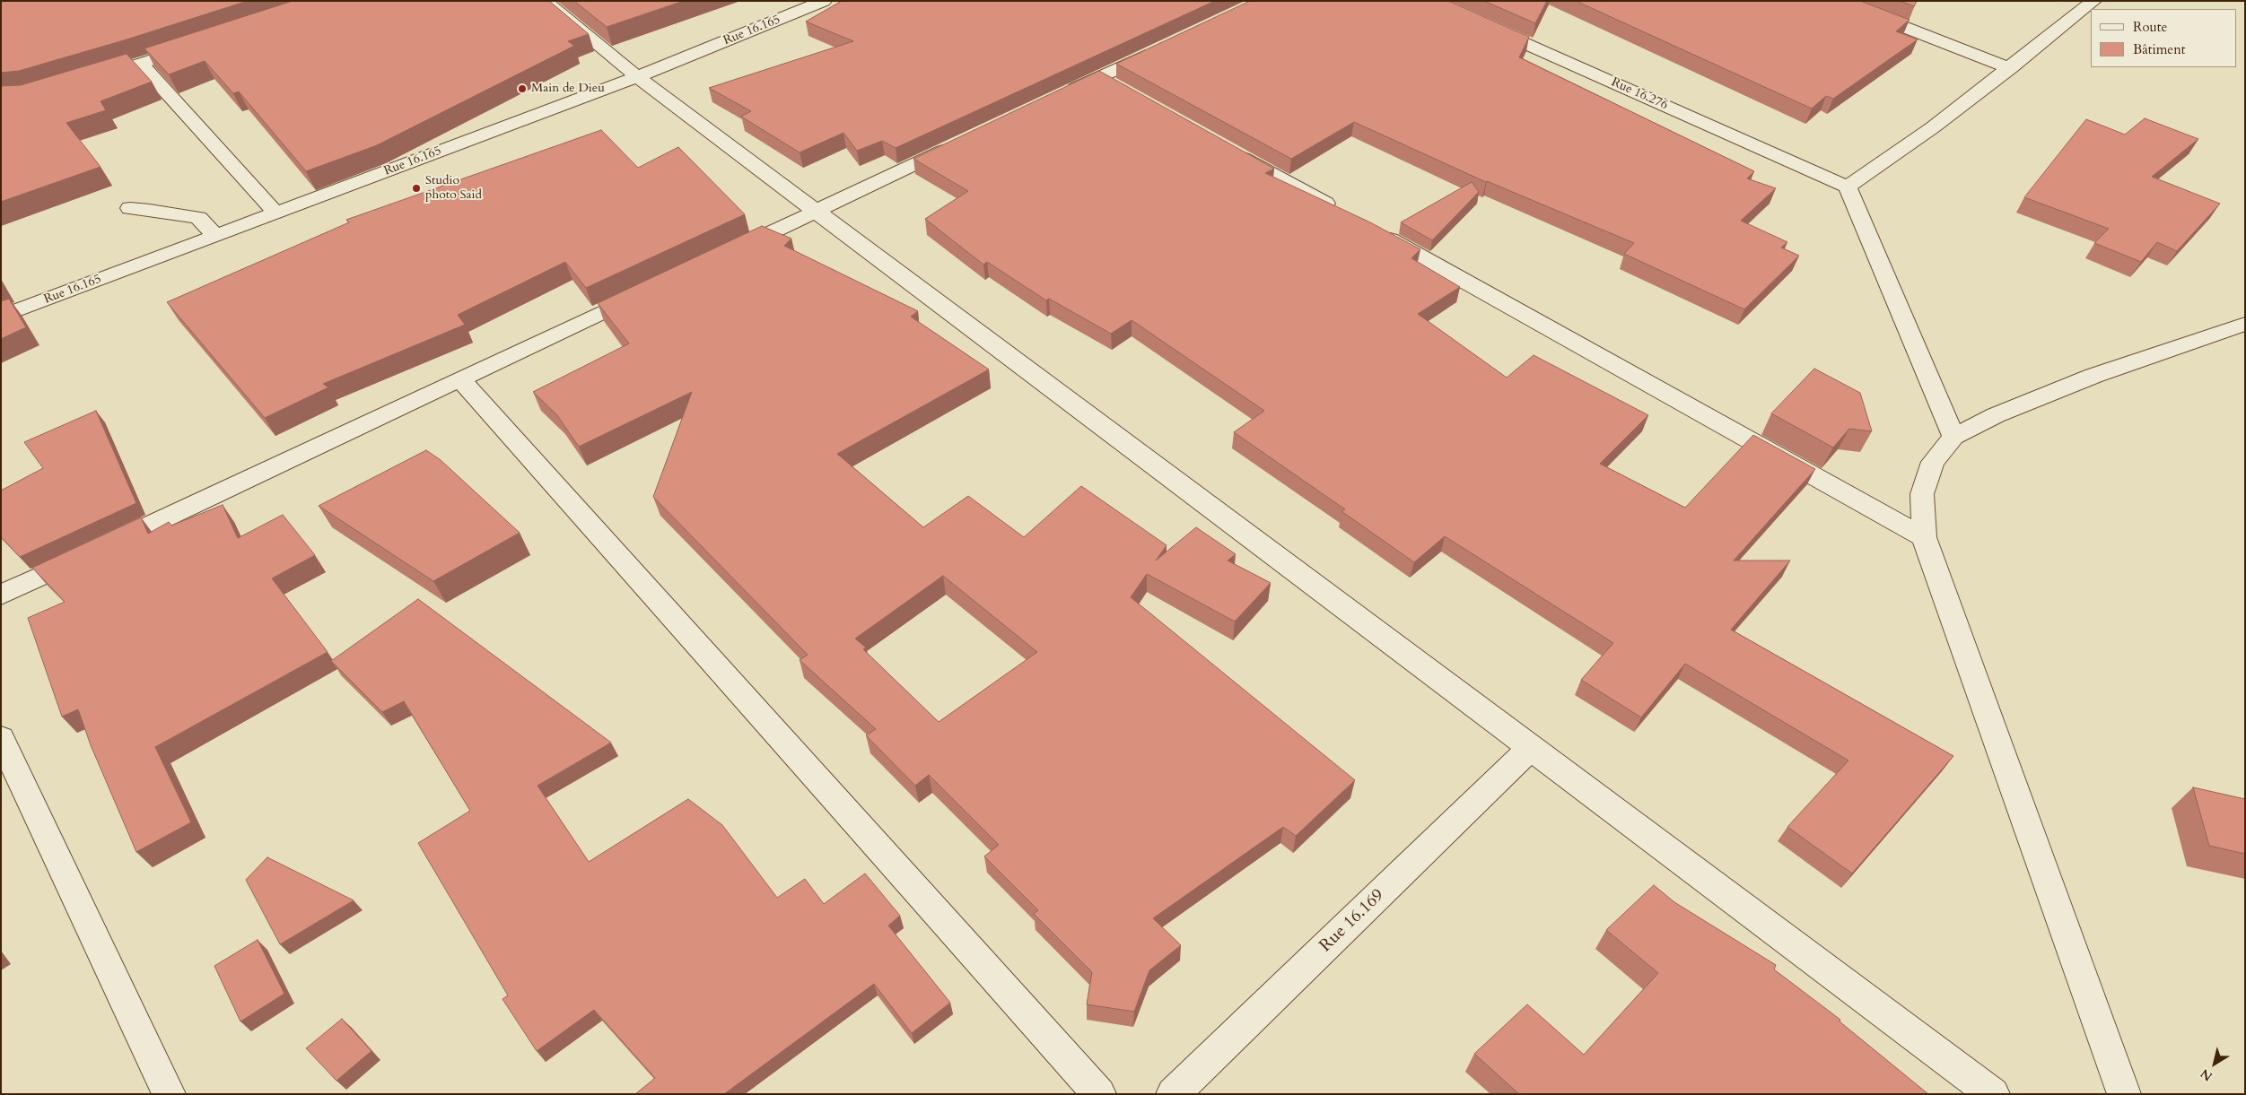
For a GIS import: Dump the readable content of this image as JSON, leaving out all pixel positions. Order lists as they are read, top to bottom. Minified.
{"streets":{"street":["Rue 16.165","Rue 16.276","Rue 16.169"]},"places":["Main de Dieu","Studio photo Said"],"legend":["Route","Bâtiment"],"north":"bottom left"}
